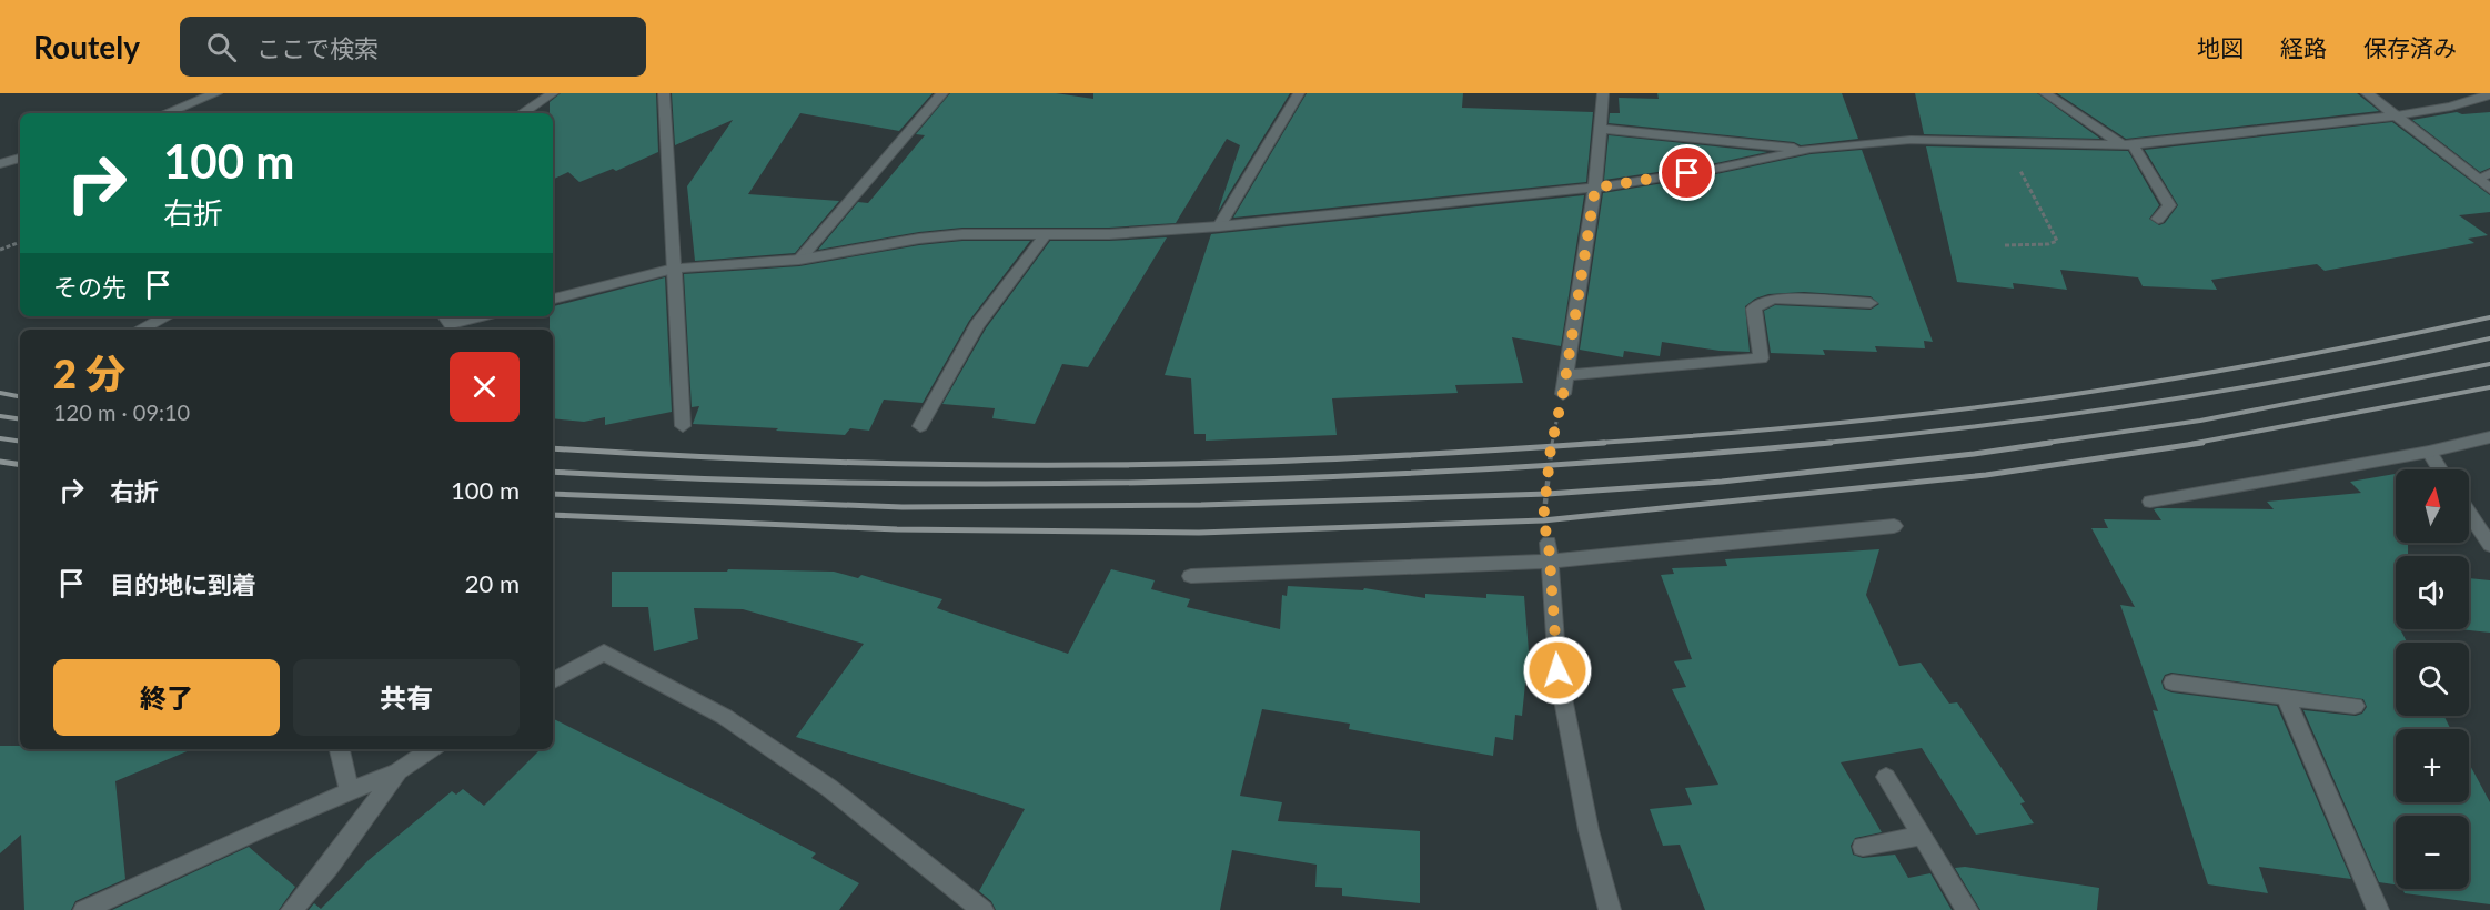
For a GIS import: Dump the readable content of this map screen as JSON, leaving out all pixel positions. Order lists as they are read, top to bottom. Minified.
{"north":"top","page":{"header":"Routely","search":"ここで検索","nav":["地図","経路","保存済み"],"turn":["100 m","右折"],"then":"その先","heading":["2 分","120 m · 09:10"],"list":[{"name":"右折","value":"100 m"},{"name":"目的地に到着","value":"20 m"}],"map_buttons":["+","−"],"buttons":["終了","共有"]}}
